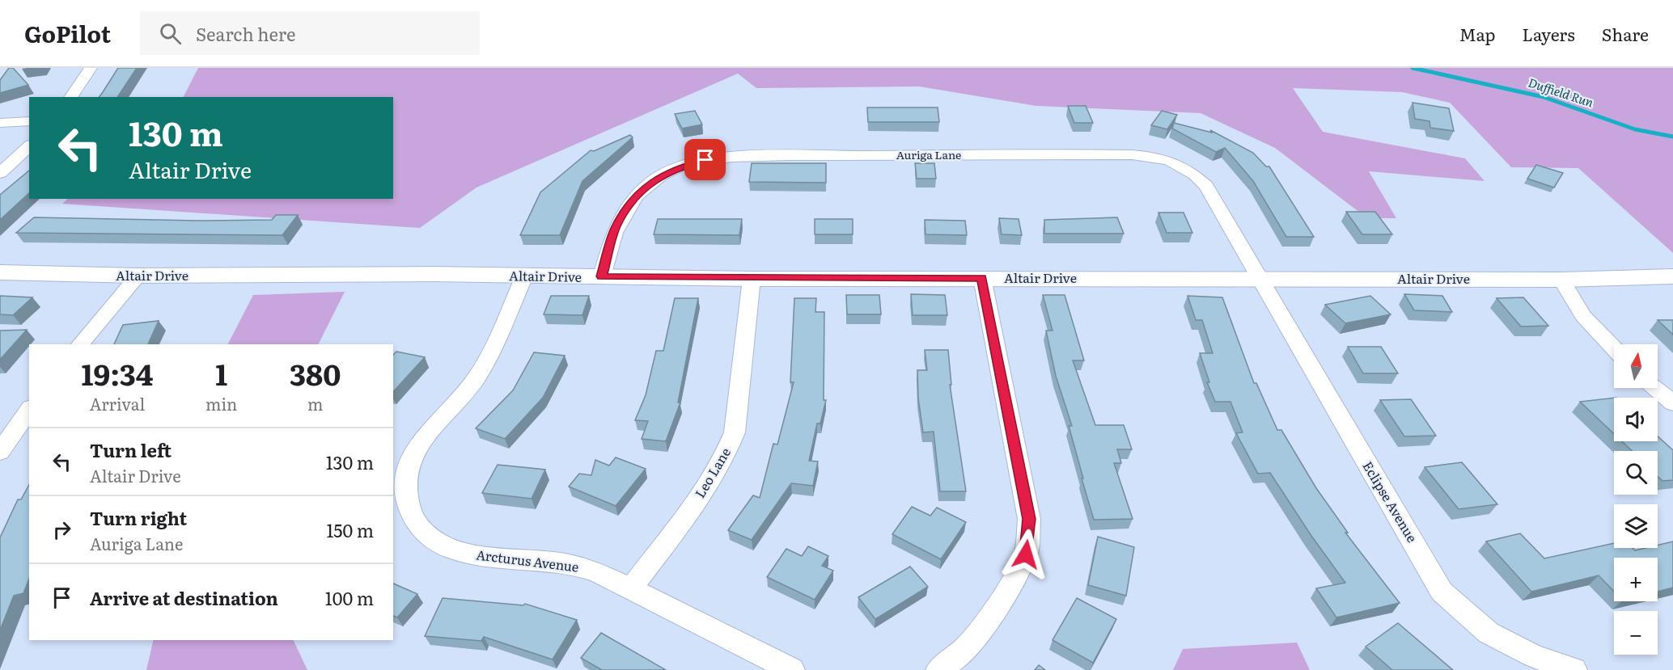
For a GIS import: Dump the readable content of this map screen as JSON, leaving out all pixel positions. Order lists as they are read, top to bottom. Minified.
{"streets":{"street":["Auriga Lane","Altair Drive","Leo Lane","Eclipse Avenue","Arcturus Avenue"]},"crossings":[["Auriga Lane","Altair Drive"],["Auriga Lane","Eclipse Avenue"],["Altair Drive","Leo Lane"],["Altair Drive","Eclipse Avenue"],["Altair Drive","Arcturus Avenue"],["Leo Lane","Arcturus Avenue"]],"water":["Duffield Run"],"north":"top","page":{"header":"GoPilot","search":"Search here","nav":["Map","Layers","Share"],"turn":["130 m","Altair Drive"],"map_buttons":["+","−"],"eta":["19:34","Arrival","1","min","380","m"],"list":[{"name":"Turn left","note":"Altair Drive","value":"130 m"},{"name":"Turn right","note":"Auriga Lane","value":"150 m"},{"name":"Arrive at destination","value":"100 m"}]}}
